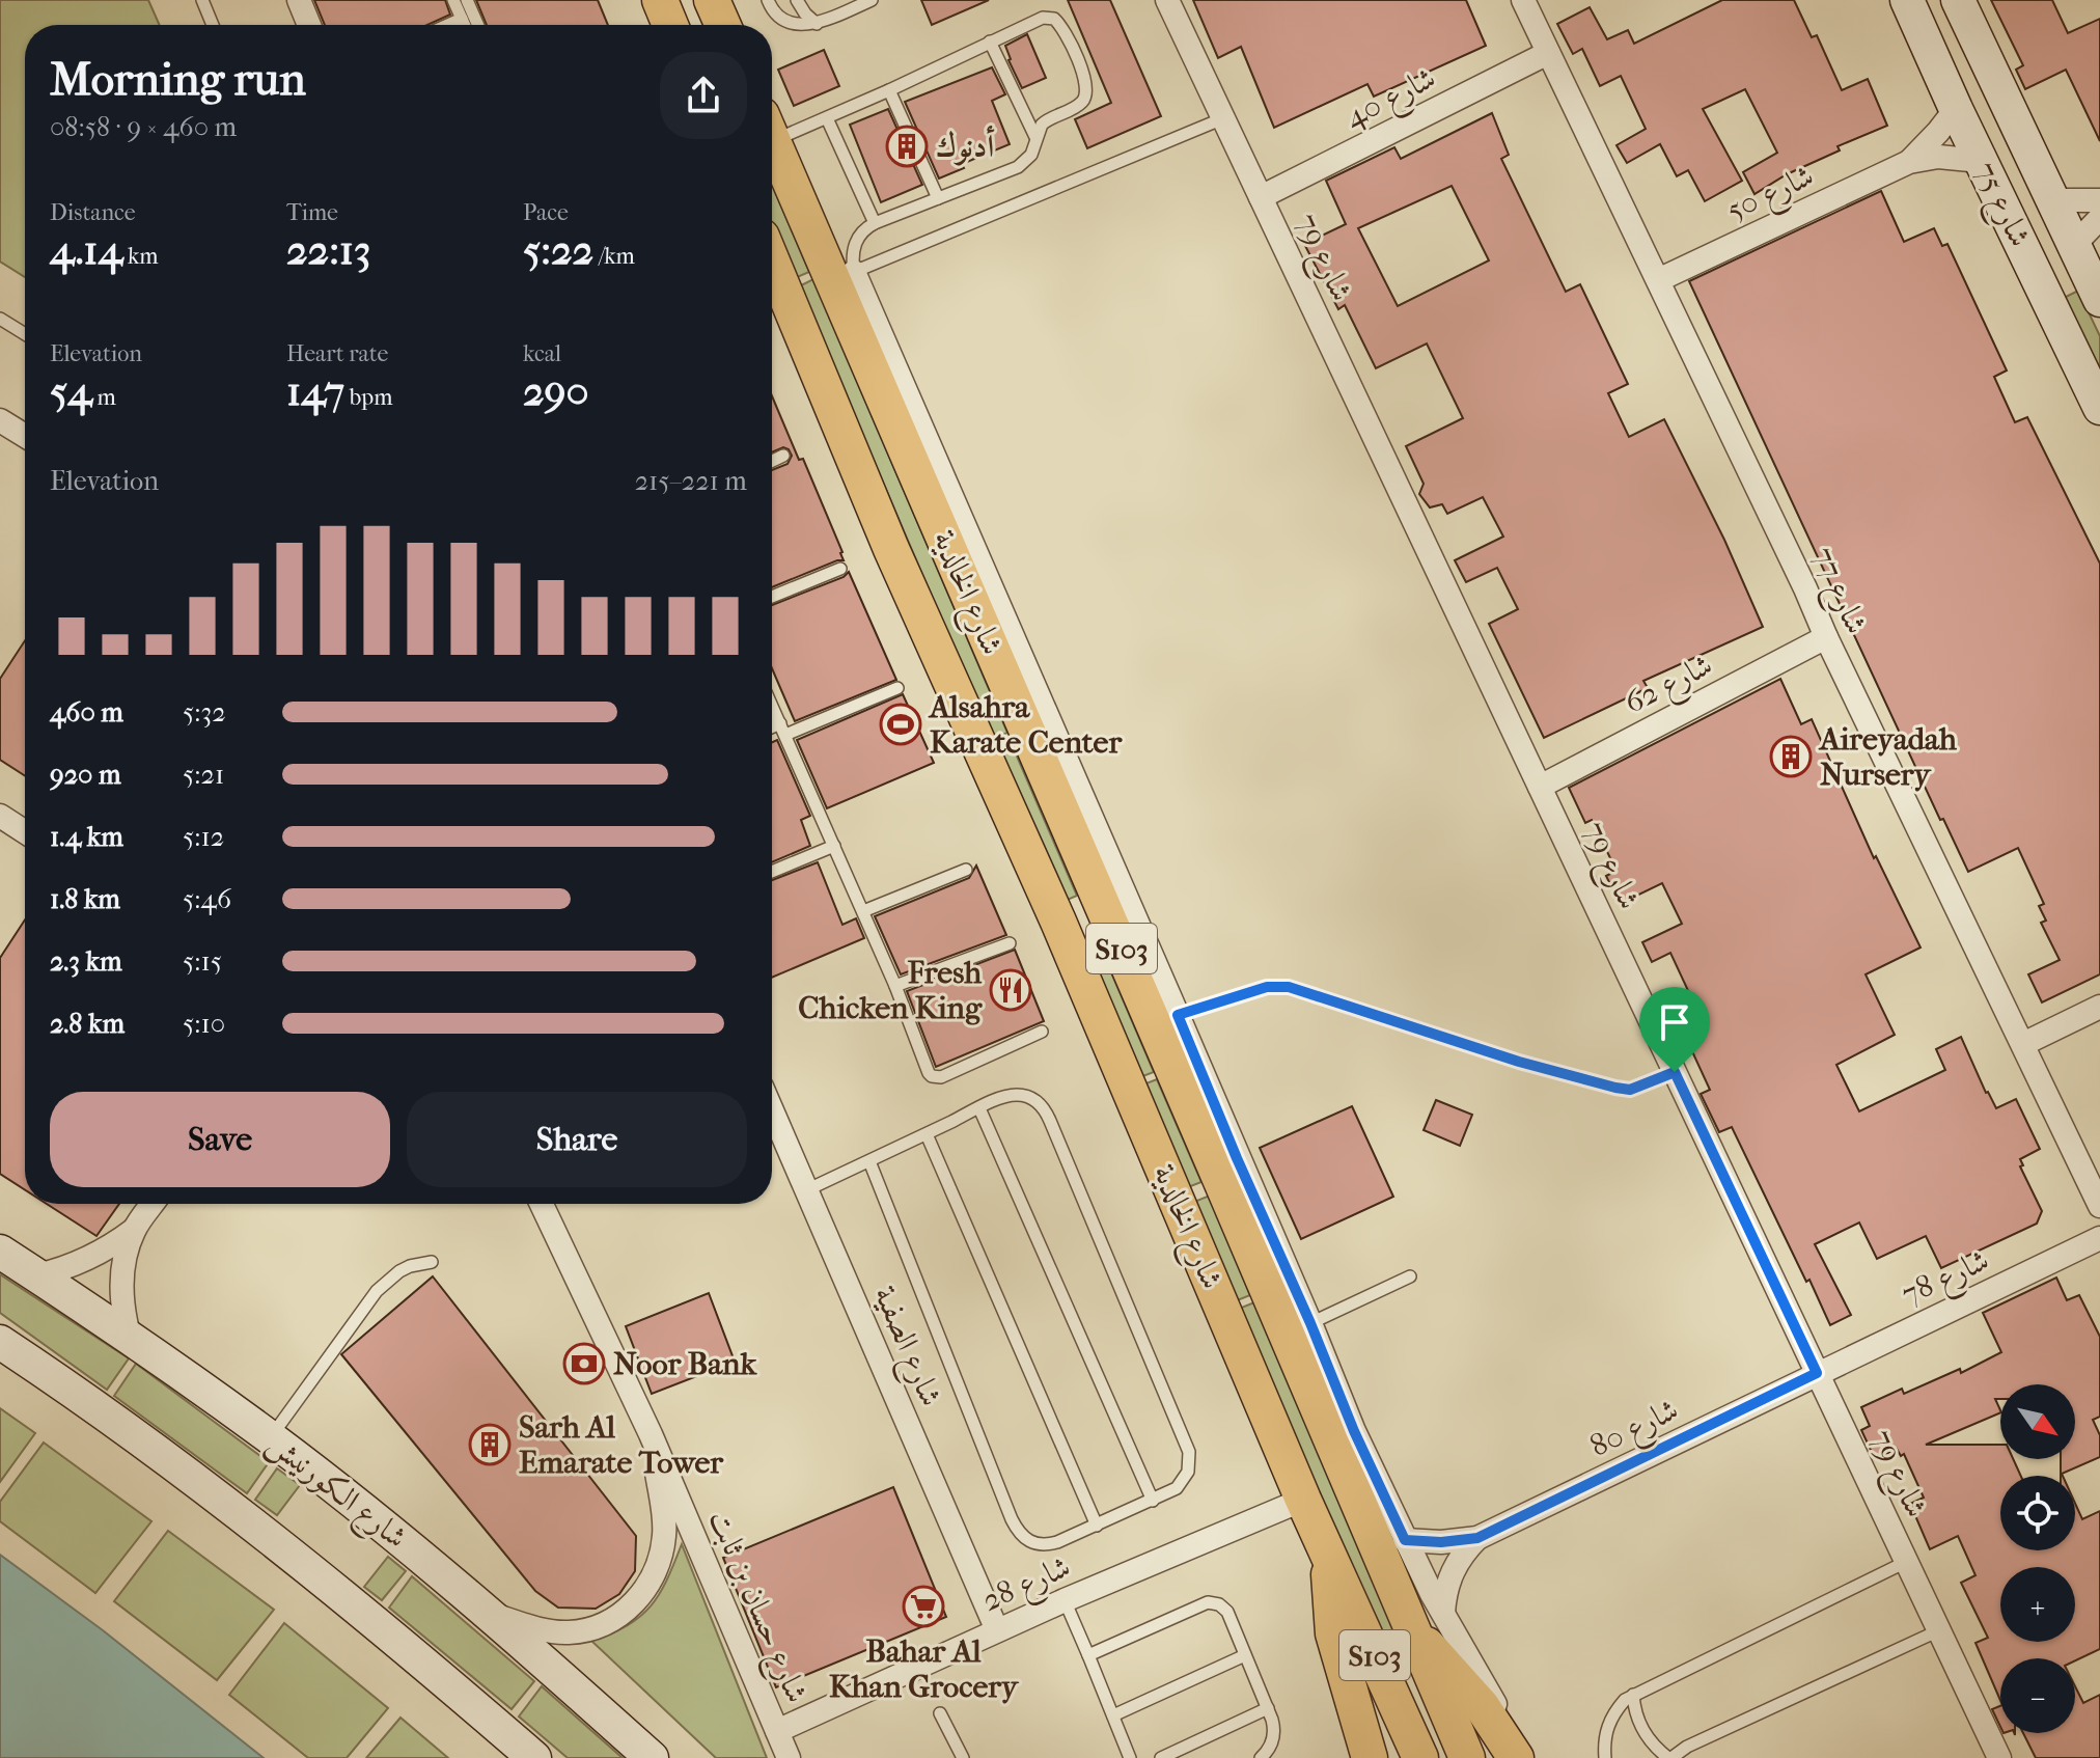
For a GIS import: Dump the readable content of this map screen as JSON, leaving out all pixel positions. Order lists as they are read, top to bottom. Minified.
{"streets":{"main road":["شارع 75","شارع الخالدية","S103","شارع الكورنيش"],"street":["شارع 40","شارع 50","شارع 79","شارع 77","شارع 62","شارع 78","شارع الصفية","شارع 80","شارع 28","شارع حسان بن ثابت"]},"crossings":[["شارع 40","شارع 79"],["شارع 40","شارع 77"],["شارع 50","شارع 75"],["شارع 50","شارع 77"],["شارع 79","شارع 62"],["شارع 79","شارع 78"],["شارع 79","شارع 80"],["شارع 77","شارع 62"],["شارع الخالدية","شارع 28"],["شارع 78","شارع 80"],["شارع الصفية","شارع 28"],["شارع الكورنيش","شارع حسان بن ثابت"],["شارع 28","شارع حسان بن ثابت"]],"places":{"building":["أدنوك","Aireyadah Nursery","Sarh Al Emarate Tower"],"sports":["Alsahra Karate Center"],"restaurant":["Fresh Chicken King"],"bank":["Noor Bank"],"supermarket":["Bahar Al Khan Grocery"]},"north":"bottom right","page":{"heading":["Morning run","08:58 · 9 × 460 m"],"stats":[["Distance","4.14 km"],["Time","22:13"],["Pace","5:22 /km"],["Elevation","54 m"],["Heart rate","147 bpm"],["kcal","290"]],"chart":["Elevation","215–221 m"],"list":[{"name":"460 m","note":"5:32"},{"name":"920 m","note":"5:21"},{"name":"1.4 km","note":"5:12"},{"name":"1.8 km","note":"5:46"},{"name":"2.3 km","note":"5:15"},{"name":"2.8 km","note":"5:10"}],"buttons":["Save","Share"],"map_buttons":["+","−"]}}
